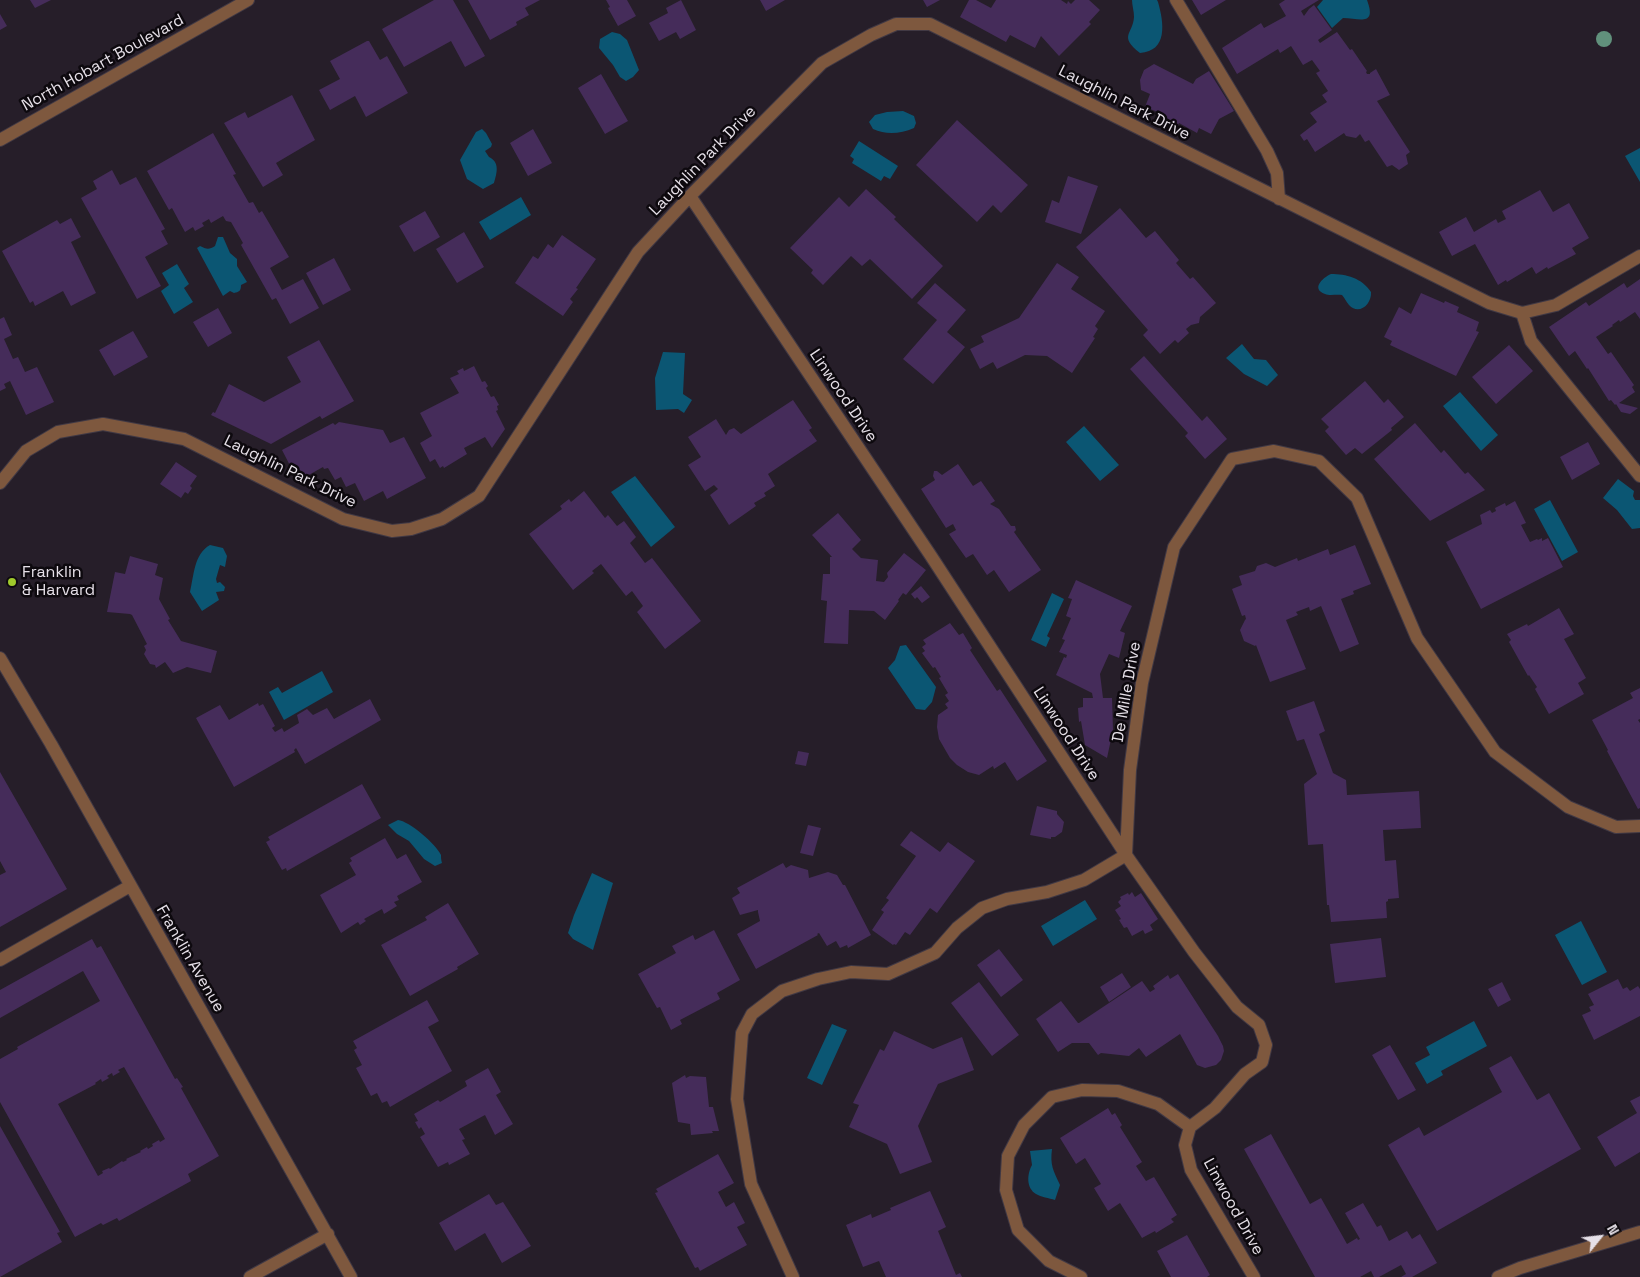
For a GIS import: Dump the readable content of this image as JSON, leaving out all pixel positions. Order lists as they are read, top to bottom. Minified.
{"streets":{"street":["North Hobart Boulevard","Laughlin Park Drive","Linwood Drive","De Mille Drive","Franklin Avenue"]},"crossings":[["Laughlin Park Drive","Linwood Drive"],["Linwood Drive","De Mille Drive"]],"places":["Franklin & Harvard"],"north":"top right"}
